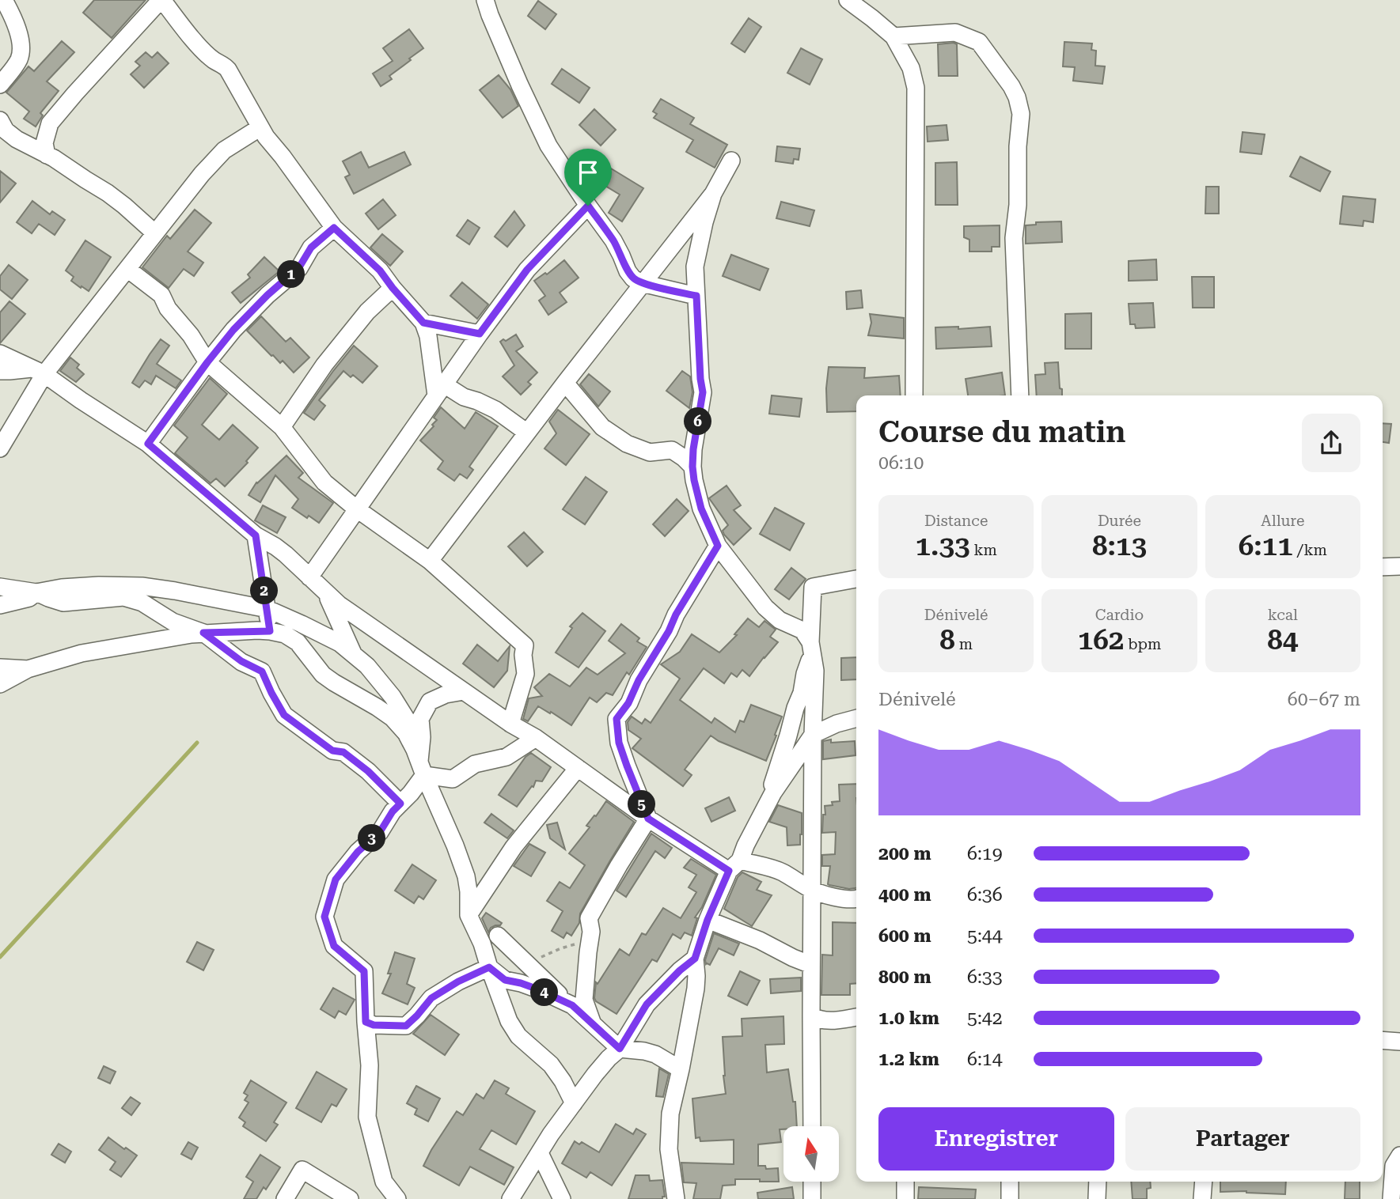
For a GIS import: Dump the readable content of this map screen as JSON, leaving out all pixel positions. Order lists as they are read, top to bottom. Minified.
{"north":"top","page":{"pins":["1","6","2","5","3","4"],"heading":["Course du matin","06:10"],"stats":[["Distance","1.33 km"],["Durée","8:13"],["Allure","6:11 /km"],["Dénivelé","8 m"],["Cardio","162 bpm"],["kcal","84"]],"chart":["Dénivelé","60–67 m"],"list":[{"name":"200 m","note":"6:19"},{"name":"400 m","note":"6:36"},{"name":"600 m","note":"5:44"},{"name":"800 m","note":"6:33"},{"name":"1.0 km","note":"5:42"},{"name":"1.2 km","note":"6:14"}],"buttons":["Enregistrer","Partager"]}}
